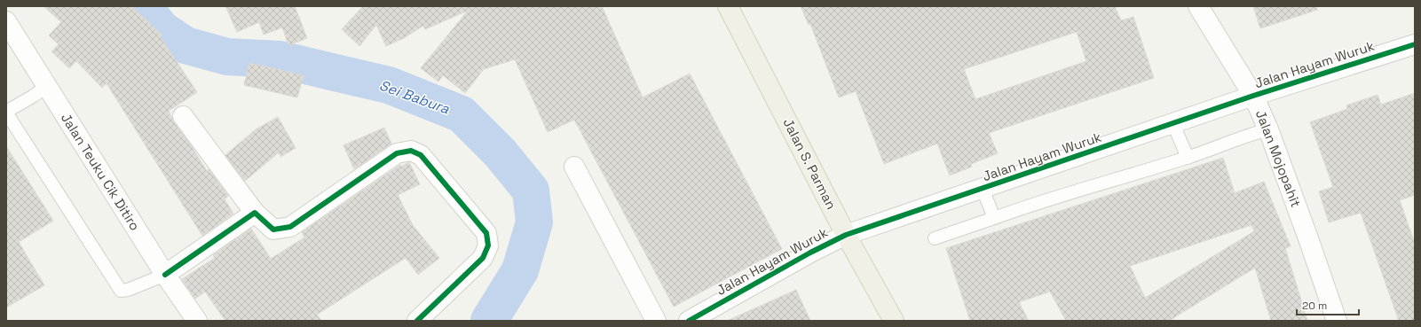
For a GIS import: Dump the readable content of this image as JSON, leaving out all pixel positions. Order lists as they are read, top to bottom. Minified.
{"streets":{"main road":["Jalan S. Parman"],"street":["Jalan Hayam Wuruk","Jalan Mojopahit","Jalan Teuku Cik Ditiro"]},"crossings":[["Jalan Hayam Wuruk","Jalan Mojopahit"],["Jalan Hayam Wuruk","Jalan S. Parman"]],"water":["Sei Babura"],"scale_bar":"20 m"}
